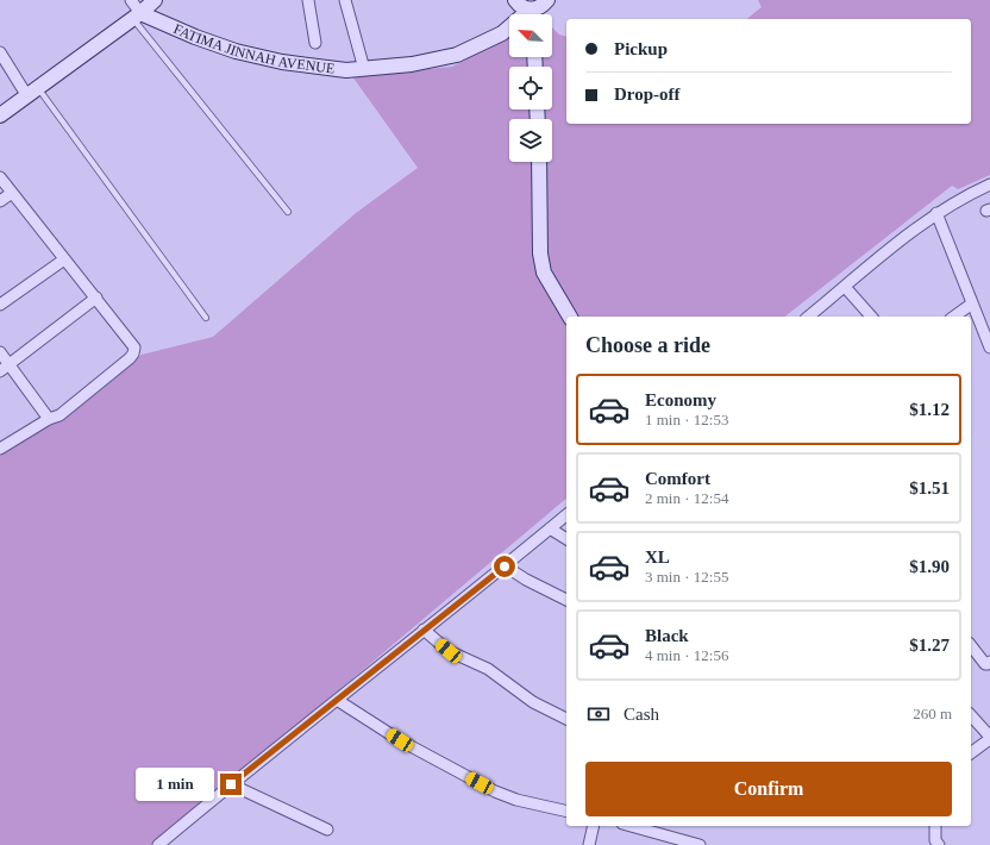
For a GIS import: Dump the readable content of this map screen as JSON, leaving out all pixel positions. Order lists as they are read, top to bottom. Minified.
{"streets":{"main road":["FATIMA JINNAH AVENUE"]},"north":"top left","page":{"banner":["Pickup","Drop-off"],"heading":"Choose a ride","list":[{"name":"Economy","note":"1 min · 12:53","value":"$1.12"},{"name":"Comfort","note":"2 min · 12:54","value":"$1.51"},{"name":"XL","note":"3 min · 12:55","value":"$1.90"},{"name":"Black","note":"4 min · 12:56","value":"$1.27"}],"pay":["Cash","260 m"],"buttons":"Confirm","bubble":"1 min"}}
